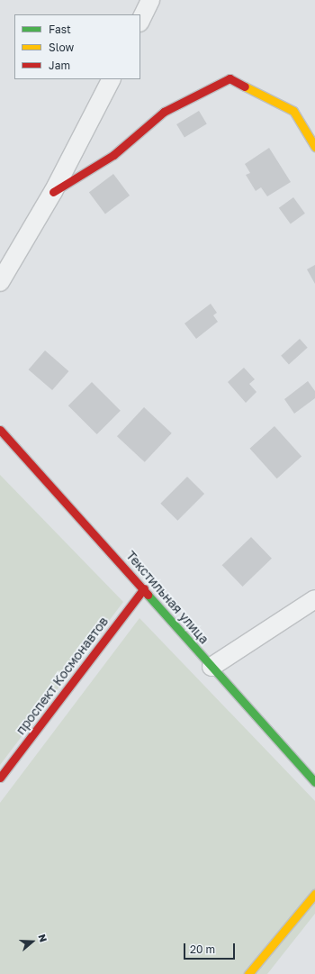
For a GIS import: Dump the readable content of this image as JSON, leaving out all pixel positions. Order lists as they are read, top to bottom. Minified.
{"streets":{"street":["Текстильная улица","проспект Космонавтов"]},"crossings":[["Текстильная улица","проспект Космонавтов"]],"legend":["Fast","Slow","Jam"],"scale_bar":"20 m","north":"right"}
